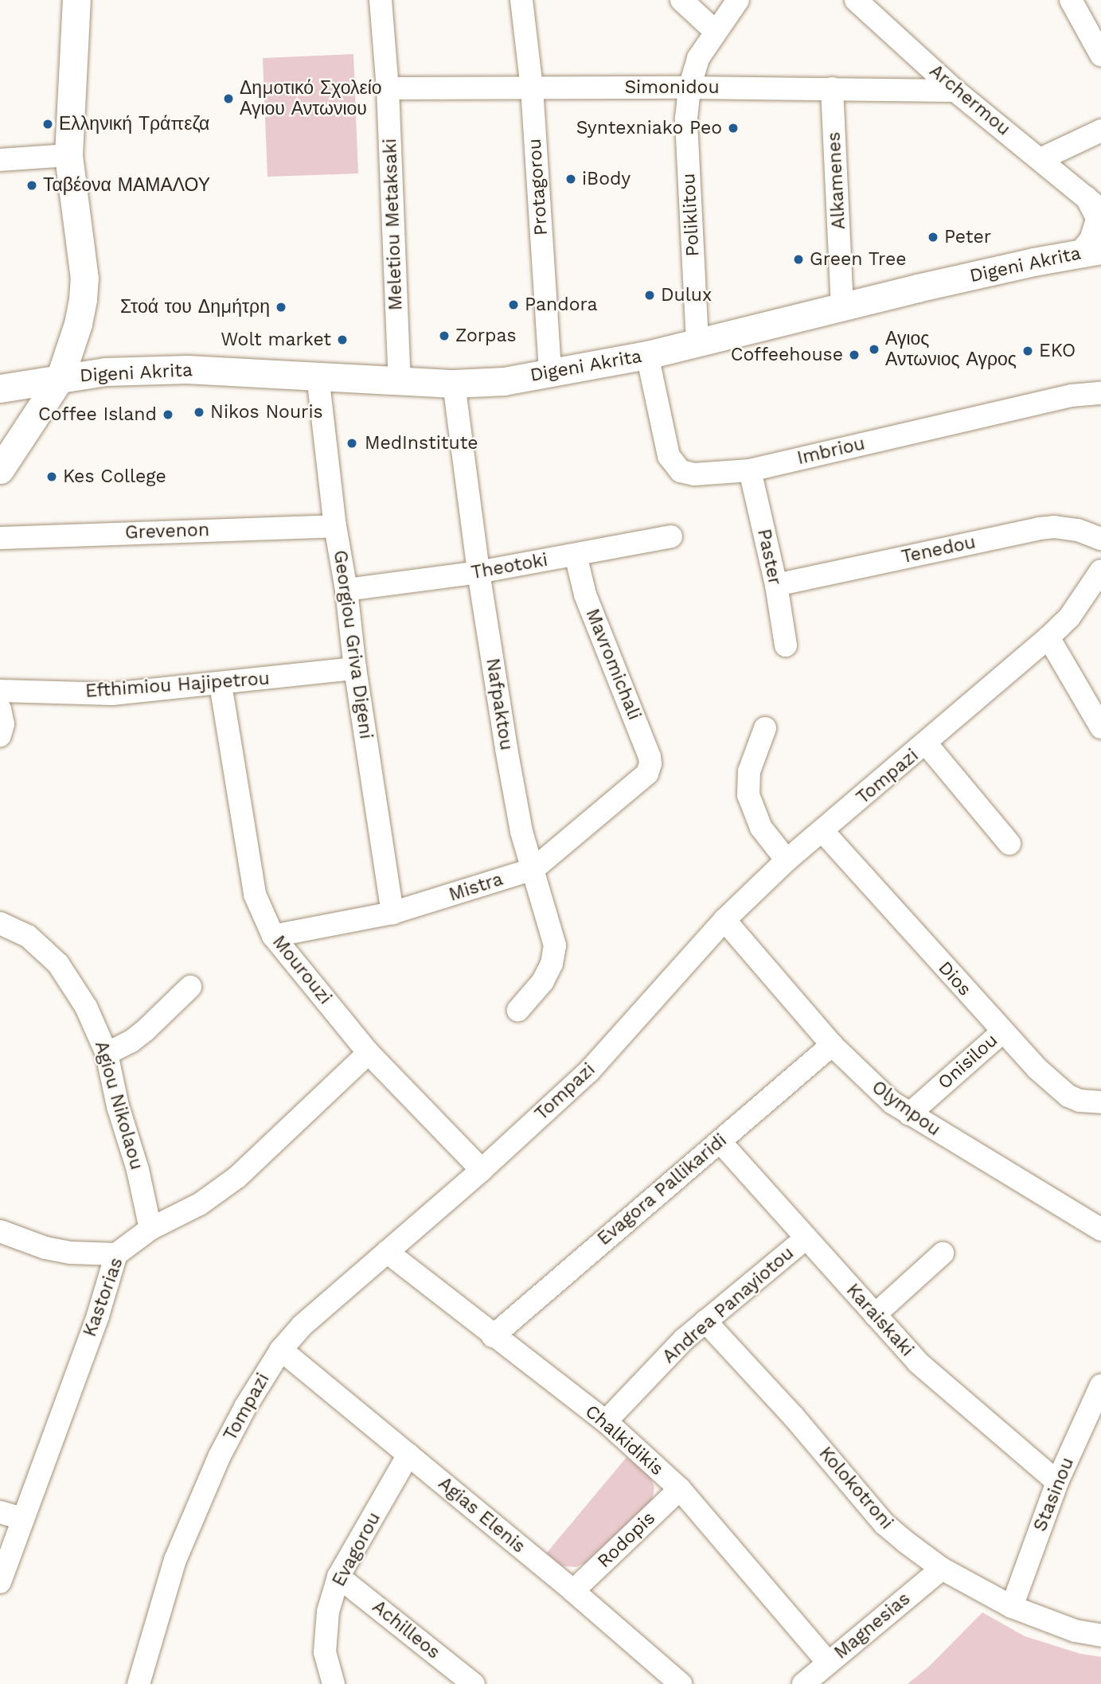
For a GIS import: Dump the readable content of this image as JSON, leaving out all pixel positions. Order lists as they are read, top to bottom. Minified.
{"streets":{"main road":["Digeni Akrita"],"street":["Simonidou","Archermou","Alkamenes","Protagorou","Poliklitou","Meletiou Metaksaki","Imbriou","Grevenon","Tenedou","Paster","Theotoki","Georgiou Griva Digeni","Mavromichali","Efthimiou Hajipetrou","Nafpaktou","Tompazi","Mistra","Mourouzi","Dios","Onisilou","Agiou Nikolaou","Olympou","Evagora Pallikaridi","Kastorias","Andrea Panayiotou","Karaiskaki","Chalkidikis","Kolokotroni","Stasinou","Agias Elenis","Rodopis","Evagorou","Magnesias","Achilleos"]},"crossings":[["Simonidou","Archermou"],["Simonidou","Alkamenes"],["Simonidou","Protagorou"],["Simonidou","Poliklitou"],["Simonidou","Meletiou Metaksaki"],["Archermou","Digeni Akrita"],["Alkamenes","Digeni Akrita"],["Protagorou","Digeni Akrita"],["Poliklitou","Digeni Akrita"],["Meletiou Metaksaki","Digeni Akrita"],["Digeni Akrita","Imbriou"],["Digeni Akrita","Georgiou Griva Digeni"],["Digeni Akrita","Nafpaktou"],["Imbriou","Paster"],["Grevenon","Georgiou Griva Digeni"],["Tenedou","Paster"],["Theotoki","Georgiou Griva Digeni"],["Theotoki","Mavromichali"],["Theotoki","Nafpaktou"],["Georgiou Griva Digeni","Efthimiou Hajipetrou"],["Georgiou Griva Digeni","Mistra"],["Mavromichali","Mistra"],["Efthimiou Hajipetrou","Mourouzi"],["Nafpaktou","Mistra"],["Tompazi","Mourouzi"],["Tompazi","Dios"],["Tompazi","Olympou"],["Tompazi","Chalkidikis"],["Tompazi","Agias Elenis"],["Mistra","Mourouzi"],["Mourouzi","Kastorias"],["Dios","Onisilou"],["Onisilou","Olympou"],["Agiou Nikolaou","Kastorias"],["Olympou","Evagora Pallikaridi"],["Evagora Pallikaridi","Karaiskaki"],["Evagora Pallikaridi","Chalkidikis"],["Andrea Panayiotou","Karaiskaki"],["Andrea Panayiotou","Chalkidikis"],["Andrea Panayiotou","Kolokotroni"],["Karaiskaki","Stasinou"],["Chalkidikis","Rodopis"],["Chalkidikis","Magnesias"],["Kolokotroni","Stasinou"],["Kolokotroni","Magnesias"],["Agias Elenis","Rodopis"],["Agias Elenis","Evagorou"],["Evagorou","Achilleos"]],"places":["Δημοτικό Σχολείο Αγιου Αντωνιου","Ελληνική Τράπεζα","Syntexniako Peo","iBody","Ταβέονα ΜΑΜΑΛΟΥ","Peter","Green Tree","Dulux","Pandora","Στοά του Δημήτρη","Zorpas","Wolt market","Αγιος Αντωνιος Αγρος","EKO","Coffeehouse","Nikos Nouris","Coffee Island","MedInstitute","Kes College"]}
